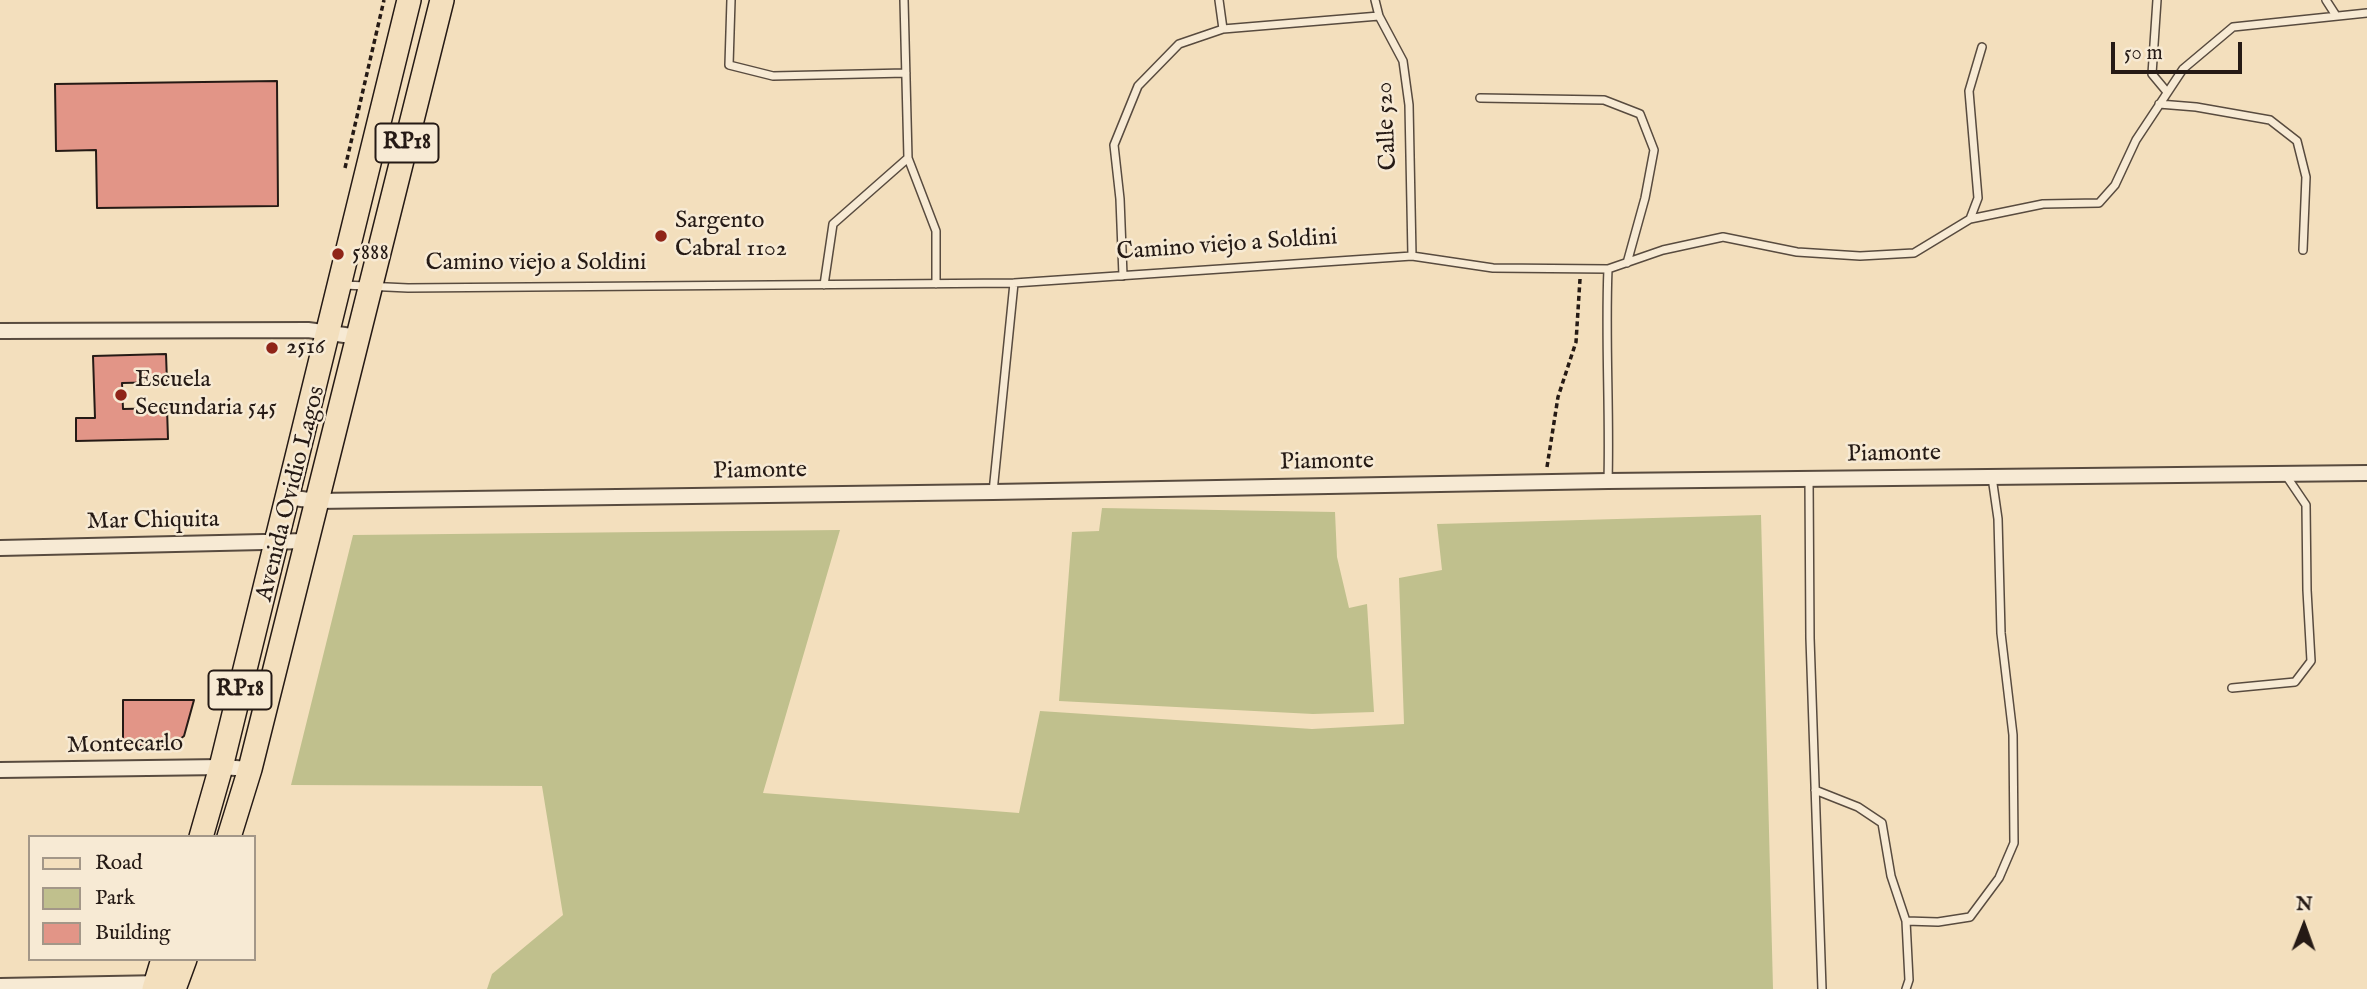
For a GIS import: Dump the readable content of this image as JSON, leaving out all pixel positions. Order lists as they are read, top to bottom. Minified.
{"streets":{"main road":["RP18","Avenida Ovidio Lagos"],"street":["Piamonte","Mar Chiquita","Montecarlo"],"lane":["Calle 520","Camino viejo a Soldini"]},"crossings":[["Calle 520","Camino viejo a Soldini"],["Camino viejo a Soldini","Avenida Ovidio Lagos"],["Piamonte","Avenida Ovidio Lagos"],["Avenida Ovidio Lagos","Mar Chiquita"],["Avenida Ovidio Lagos","Montecarlo"]],"places":["Sargento Cabral 1102","5888","2516","Escuela Secundaria 545"],"legend":["Road","Park","Building"],"scale_bar":"50 m","north":"top"}
